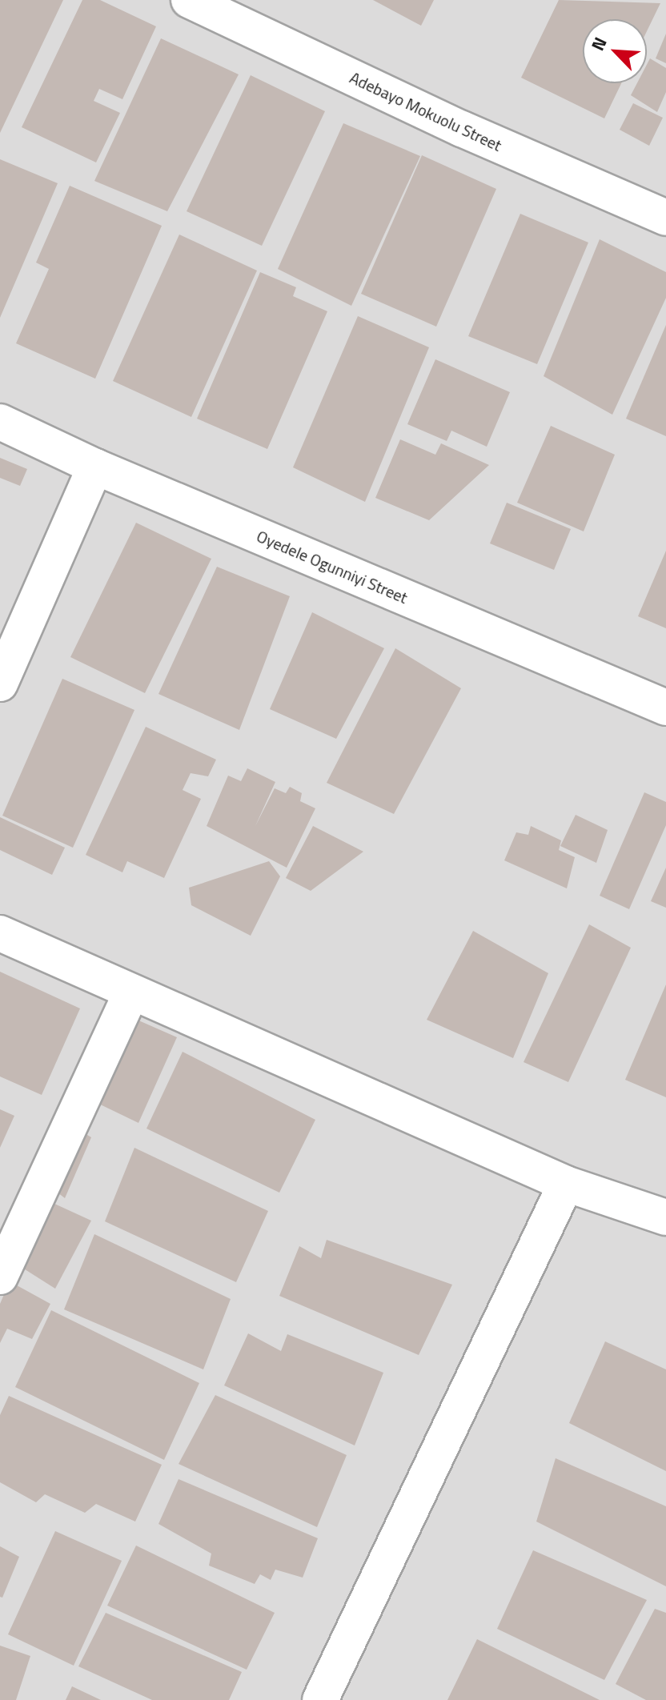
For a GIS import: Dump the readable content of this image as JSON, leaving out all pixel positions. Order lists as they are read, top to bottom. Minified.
{"streets":{"street":["Adebayo Mokuolu Street","Oyedele Ogunniyi Street"]},"north":"top left"}
